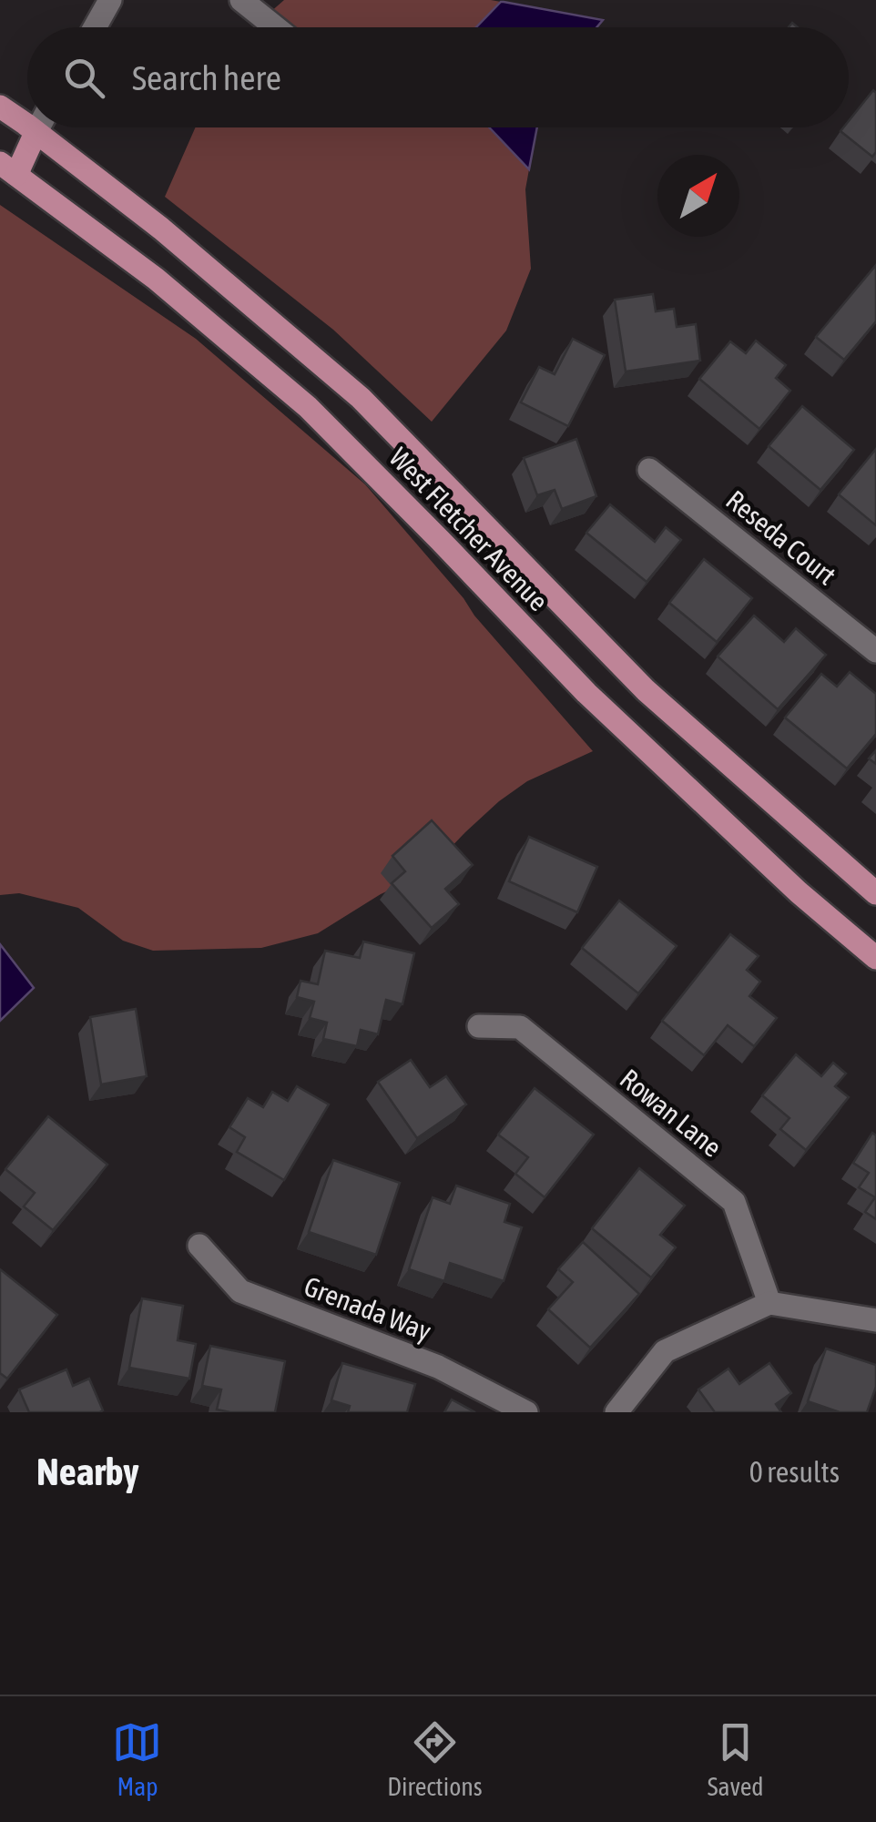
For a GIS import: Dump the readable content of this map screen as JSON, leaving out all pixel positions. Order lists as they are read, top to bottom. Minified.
{"streets":{"main road":["West Fletcher Avenue"],"street":["Reseda Court","Rowan Lane","Grenada Way"]},"north":"top right","page":{"search":"Search here","heading":["Nearby","0 results"],"nav":["Map","Directions","Saved"]}}
